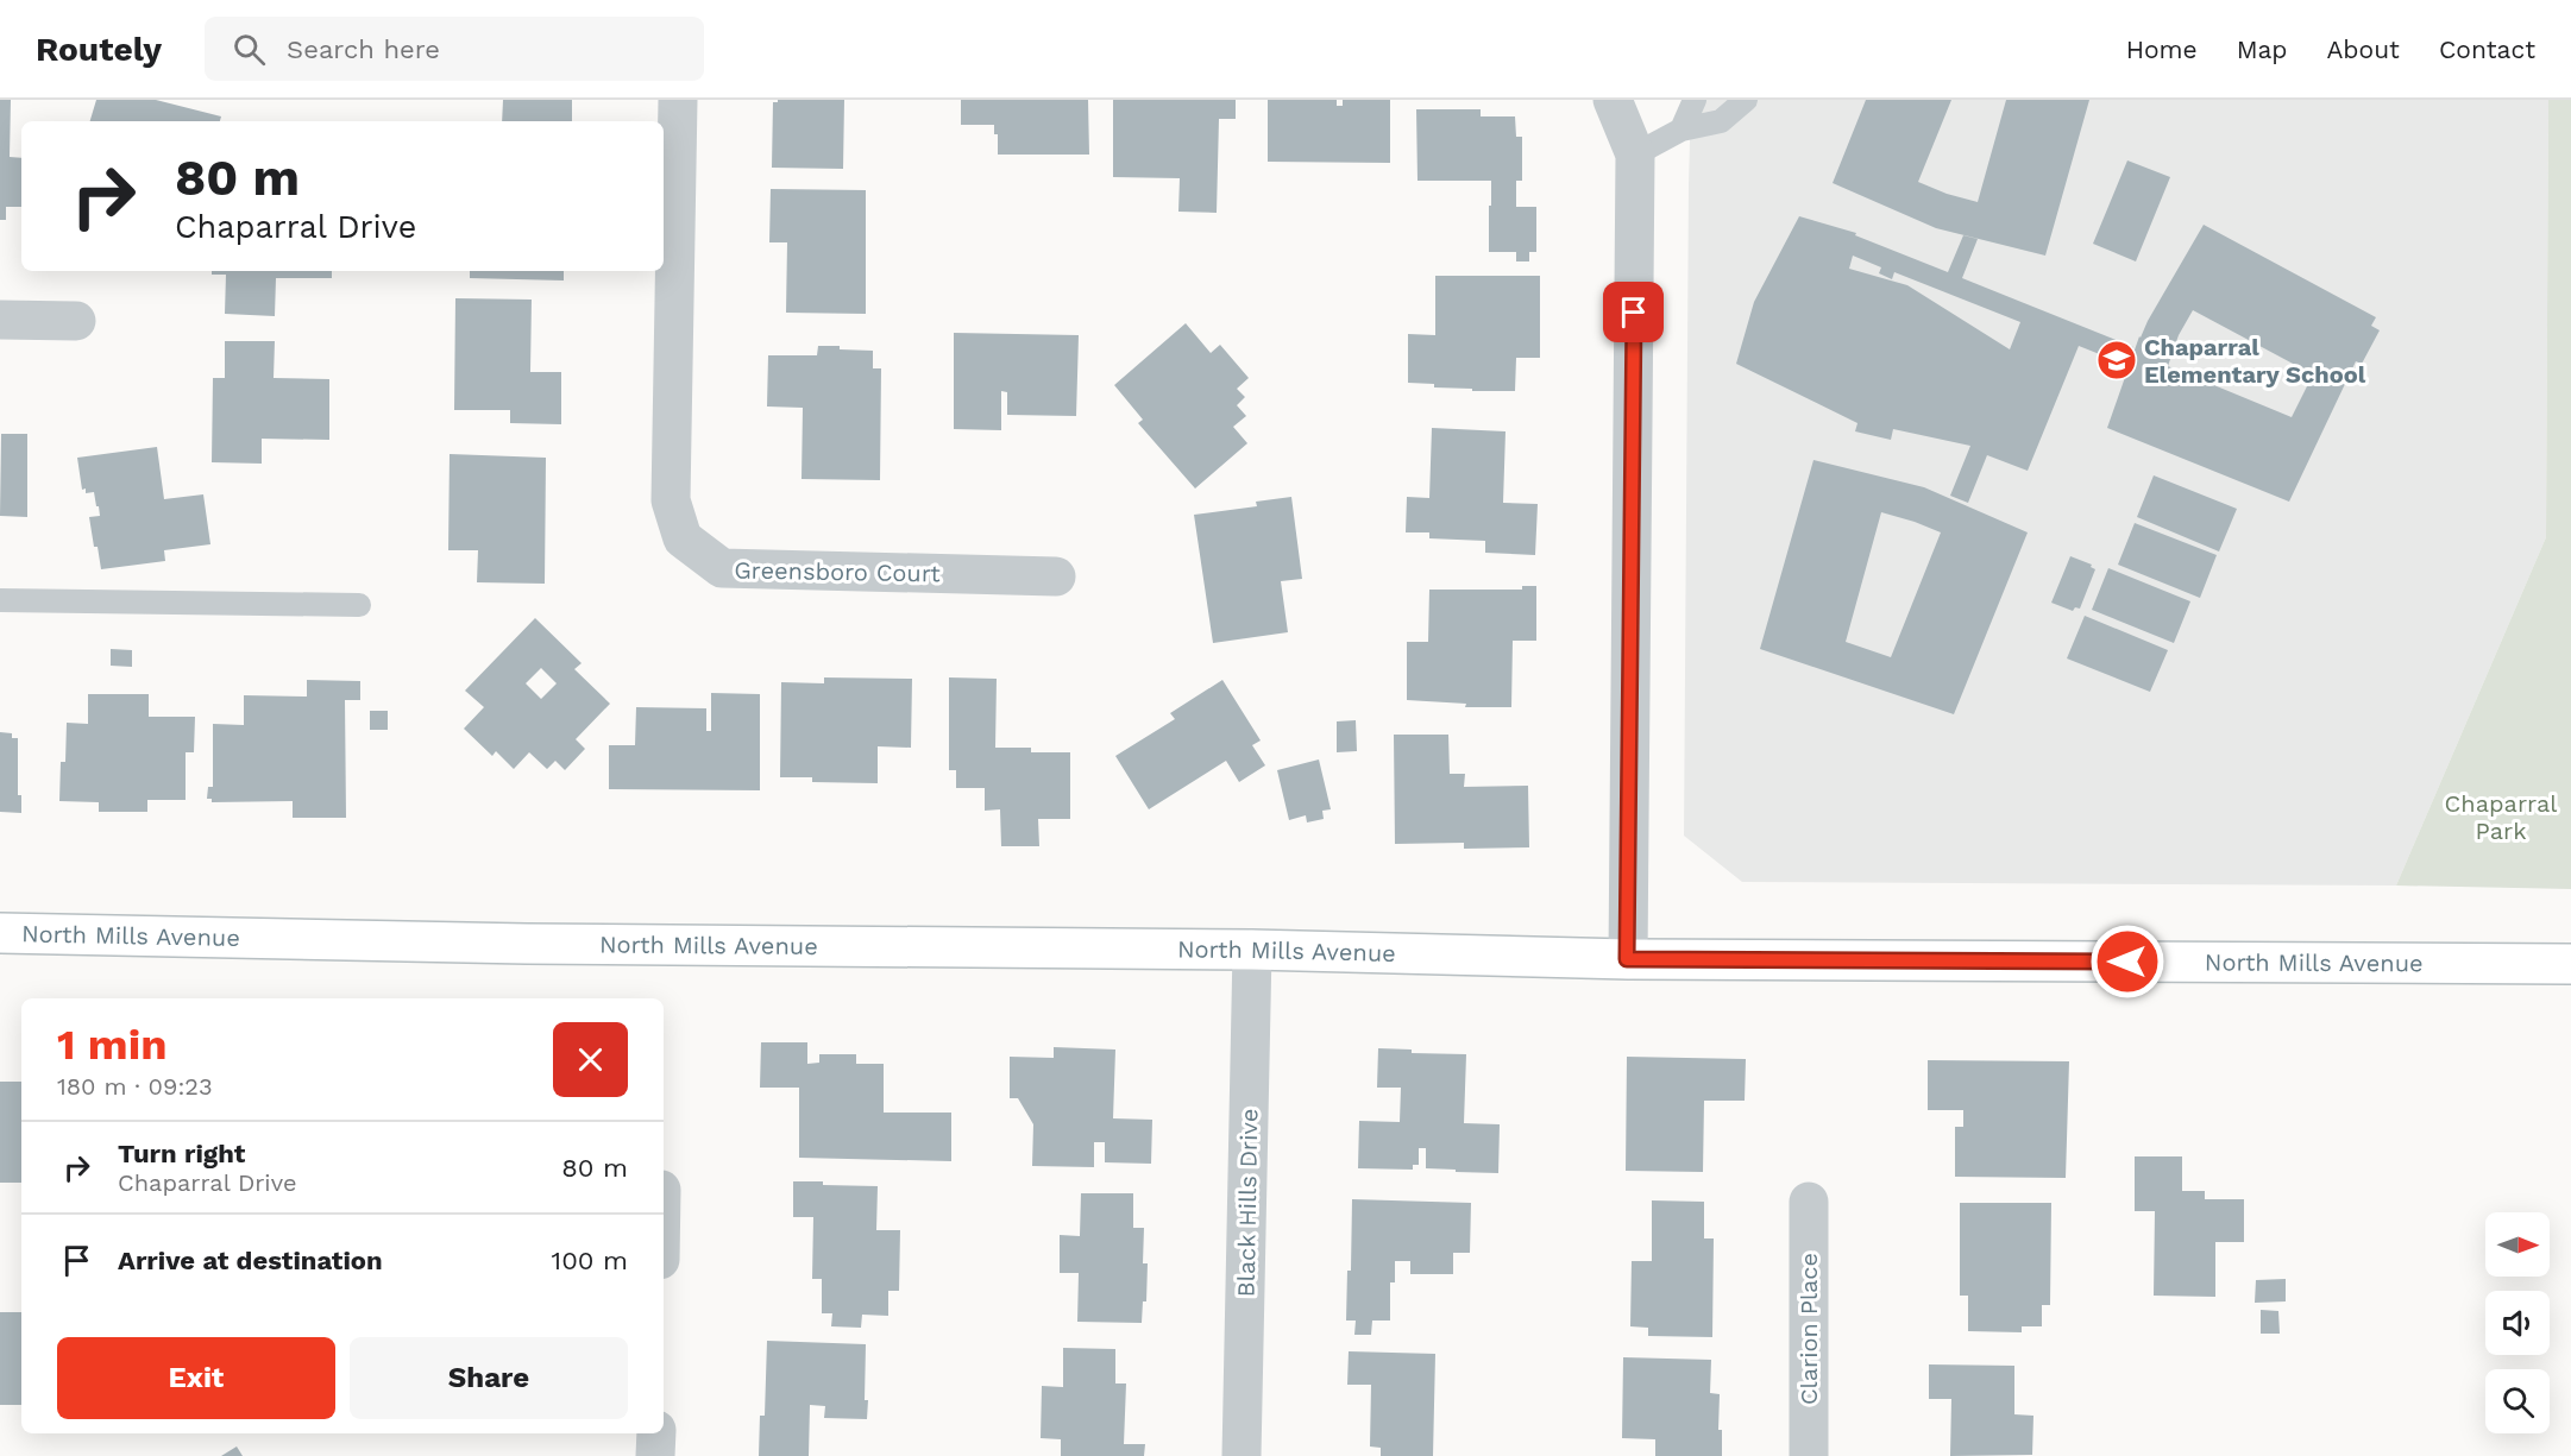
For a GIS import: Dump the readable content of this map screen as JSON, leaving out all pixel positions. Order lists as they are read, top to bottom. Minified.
{"streets":{"main road":["North Mills Avenue"],"street":["Greensboro Court","Black Hills Drive","Clarion Place"]},"crossings":[["North Mills Avenue","Black Hills Drive"]],"parks":["Chaparral Park"],"places":{"school or university":["Chaparral Elementary School"]},"north":"right","page":{"header":"Routely","search":"Search here","nav":["Home","Map","About","Contact"],"turn":["80 m","Chaparral Drive"],"heading":["1 min","180 m · 09:23"],"list":[{"name":"Turn right","note":"Chaparral Drive","value":"80 m"},{"name":"Arrive at destination","value":"100 m"}],"buttons":["Exit","Share"]}}
